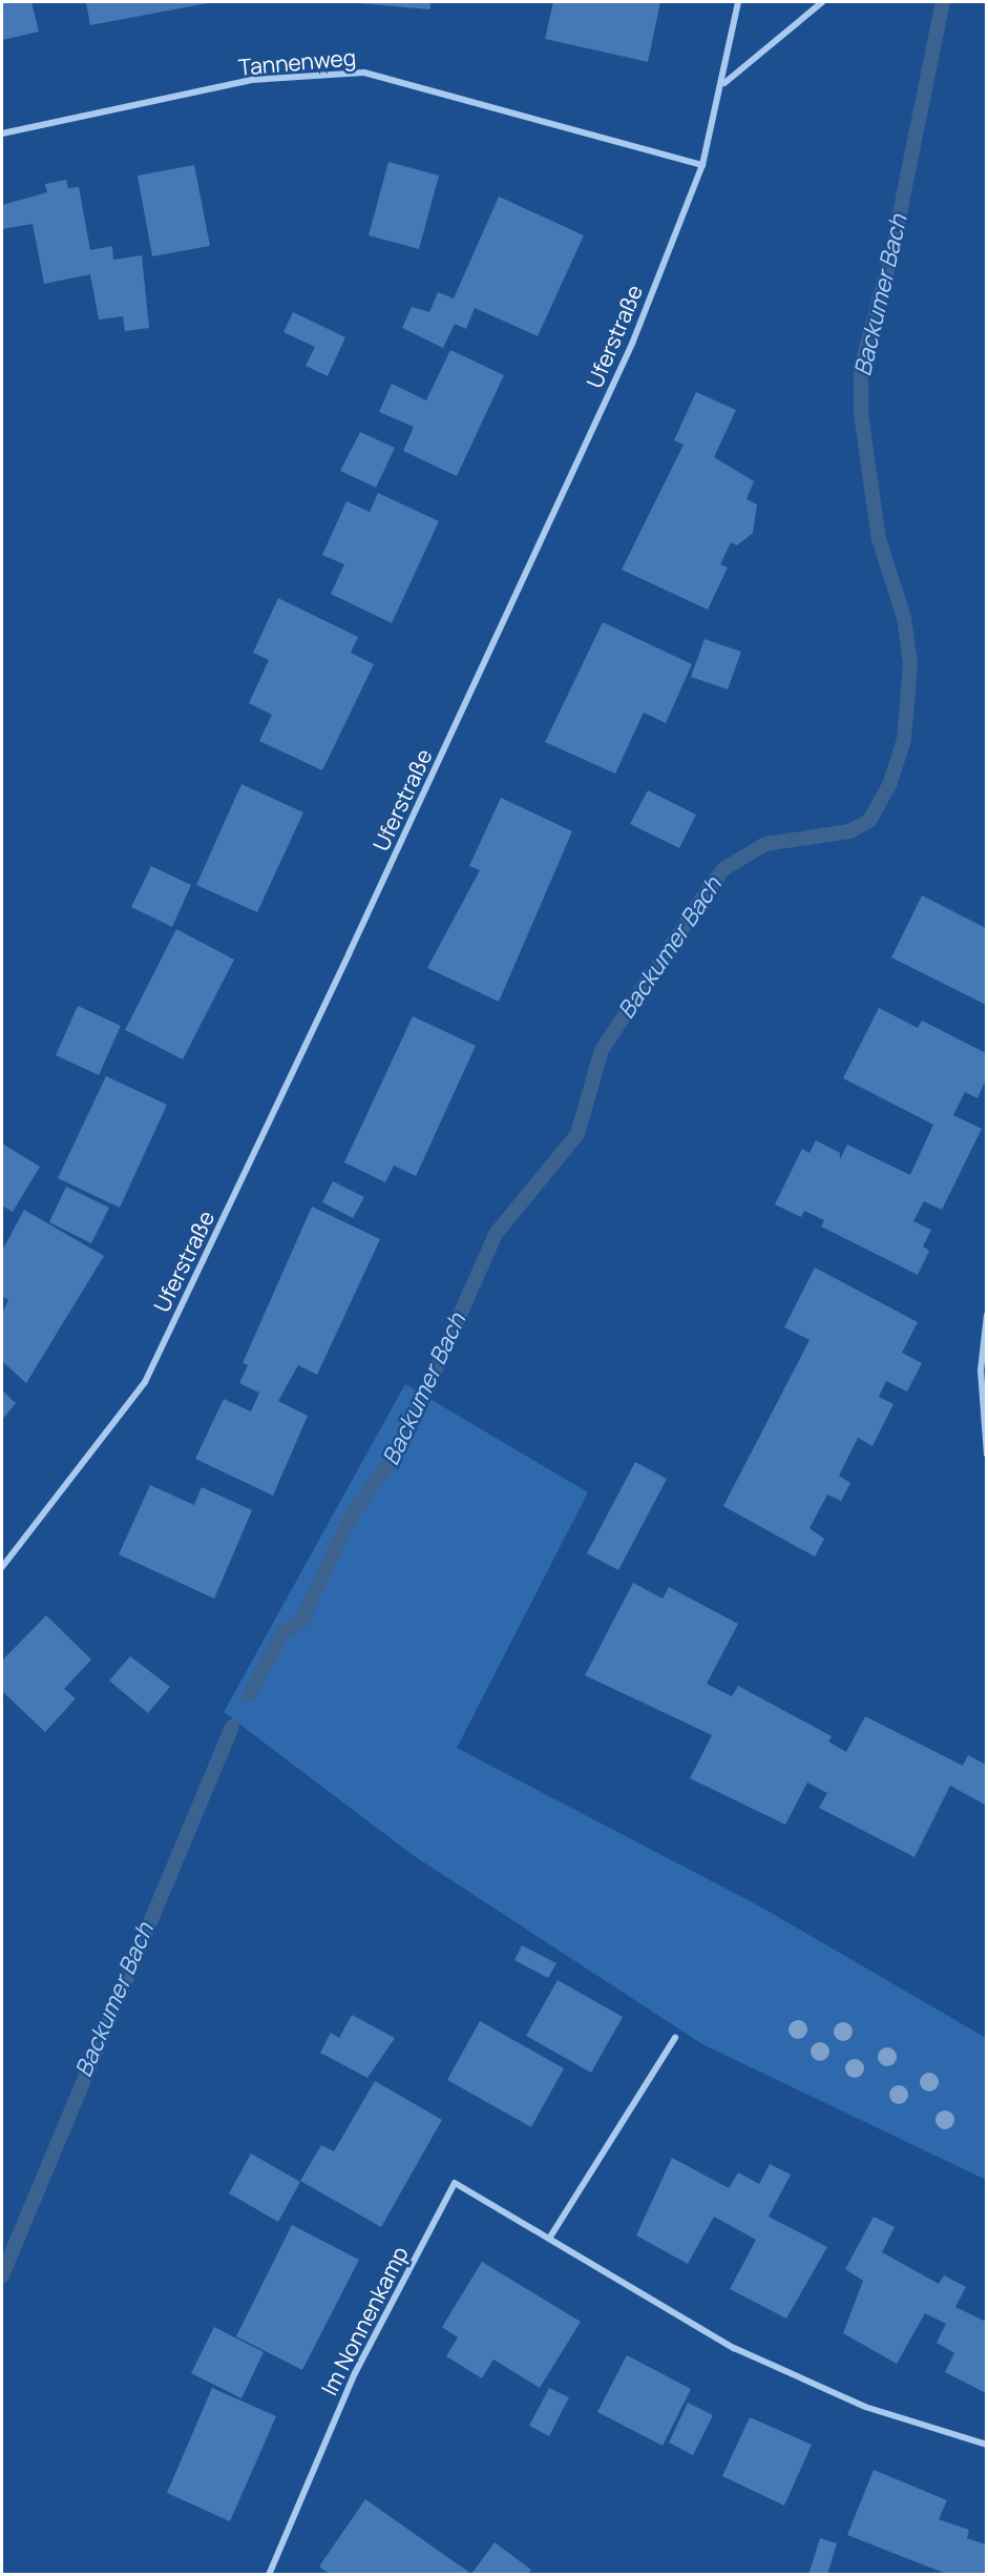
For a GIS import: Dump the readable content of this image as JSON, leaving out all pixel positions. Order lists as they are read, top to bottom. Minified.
{"streets":{"street":["Tannenweg","Uferstraße","Im Nonnenkamp"]},"crossings":[["Tannenweg","Uferstraße"]],"water":["Backumer Bach"]}
